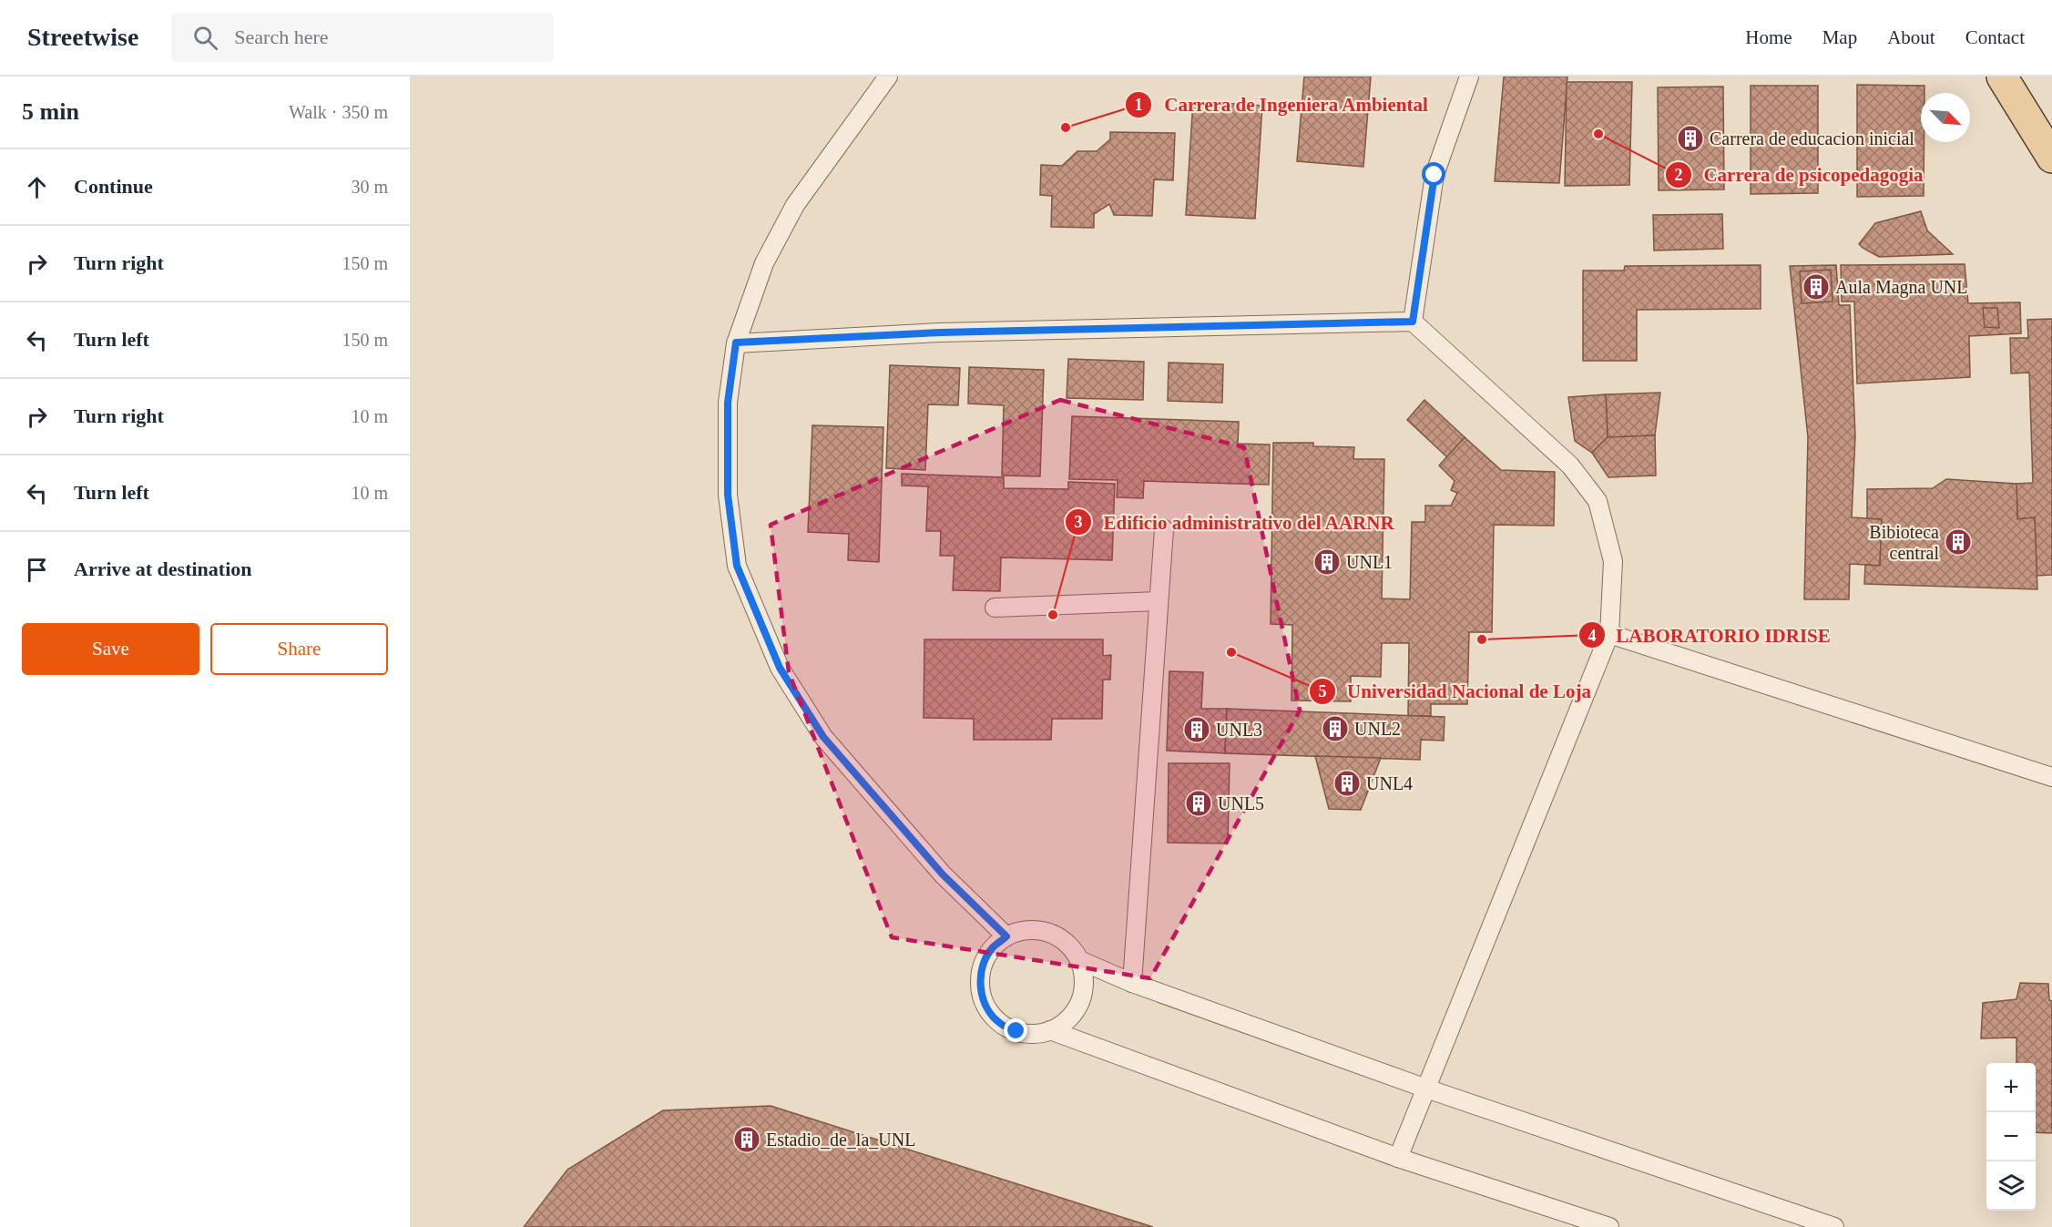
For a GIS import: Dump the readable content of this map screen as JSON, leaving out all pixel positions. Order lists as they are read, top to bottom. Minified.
{"places":{"other":["Carrera de Ingeniera Ambiental","Carrera de psicopedagogia","Edificio administrativo del AARNR","LABORATORIO IDRISE","Universidad Nacional de Loja"],"building":["Carrera de educacion inicial","Aula Magna UNL","Bibioteca central","UNL1","UNL2","UNL3","UNL4","UNL5","Estadio_de_la_UNL"]},"north":"bottom right","page":{"header":"Streetwise","search":"Search here","nav":["Home","Map","About","Contact"],"heading":["5 min","Walk · 350 m"],"list":[["Continue","30 m"],["Turn right","150 m"],["Turn left","150 m"],["Turn right","10 m"],["Turn left","10 m"],"Arrive at destination"],"buttons":["Save","Share"],"map_buttons":["+","−"]}}
